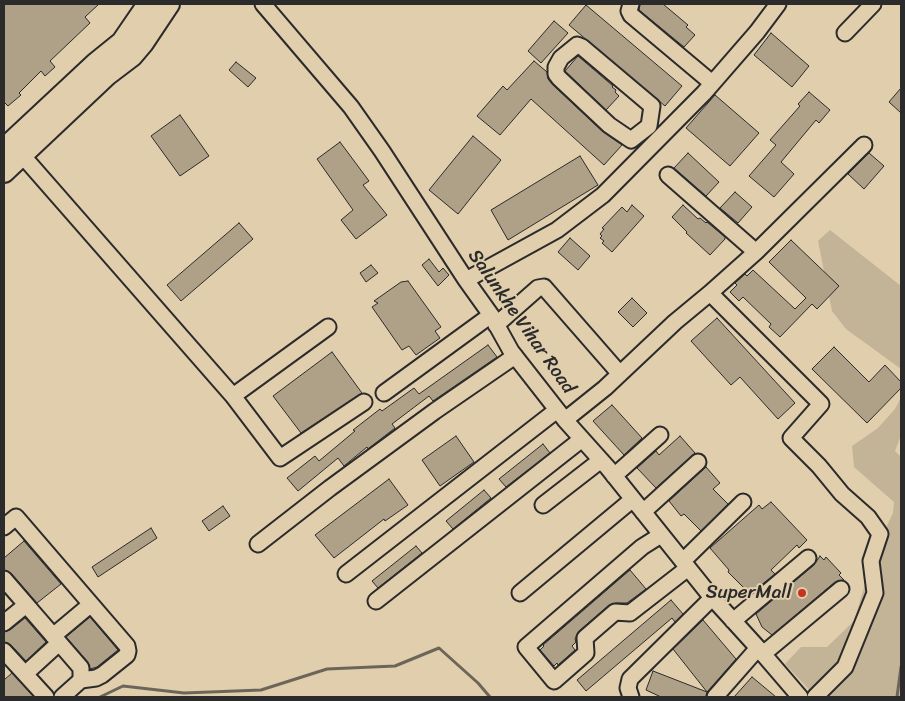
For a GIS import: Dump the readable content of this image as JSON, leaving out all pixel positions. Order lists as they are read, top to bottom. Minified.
{"streets":{"street":["Salunkhe Vihar Road"]},"places":["SuperMall"]}
